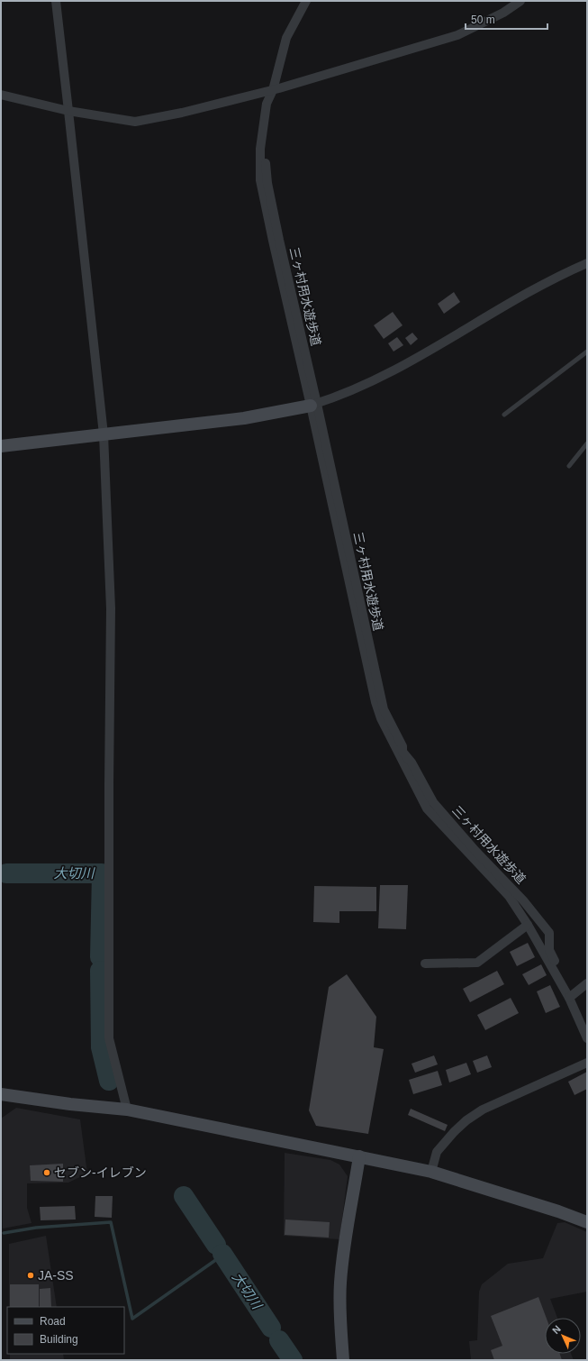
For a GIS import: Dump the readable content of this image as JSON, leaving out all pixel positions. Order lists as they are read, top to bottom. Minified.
{"streets":{"street":["三ヶ村用水遊歩道"]},"water":["大切川"],"places":["セブン-イレブン","JA-SS"],"legend":["Road","Building"],"scale_bar":"50 m","north":"top left"}
